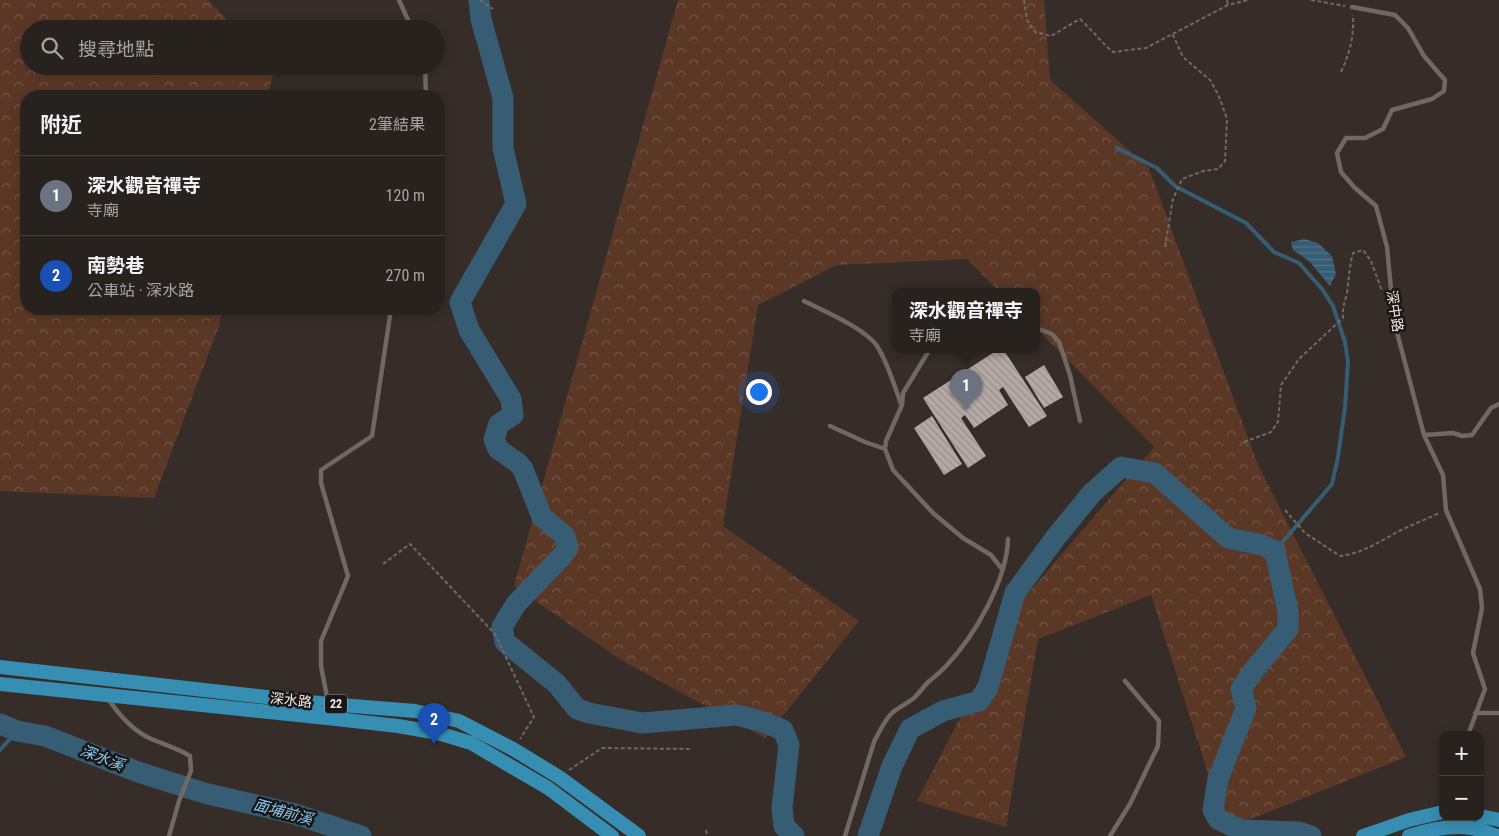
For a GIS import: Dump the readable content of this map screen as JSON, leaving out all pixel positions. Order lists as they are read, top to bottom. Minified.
{"streets":{"main road":["深水路","22"],"lane":["深中路"]},"water":["深水溪","面埔前溪"],"page":{"search":"搜尋地點","heading":["附近","2筆結果"],"list":[{"mark":"1","name":"深水觀音禪寺","note":"寺廟","value":"120 m"},{"mark":"2","name":"南勢巷","note":"公車站 · 深水路","value":"270 m"}],"popup":["深水觀音禪寺","寺廟"],"pins":["1","2"],"map_buttons":["+","−"]}}
